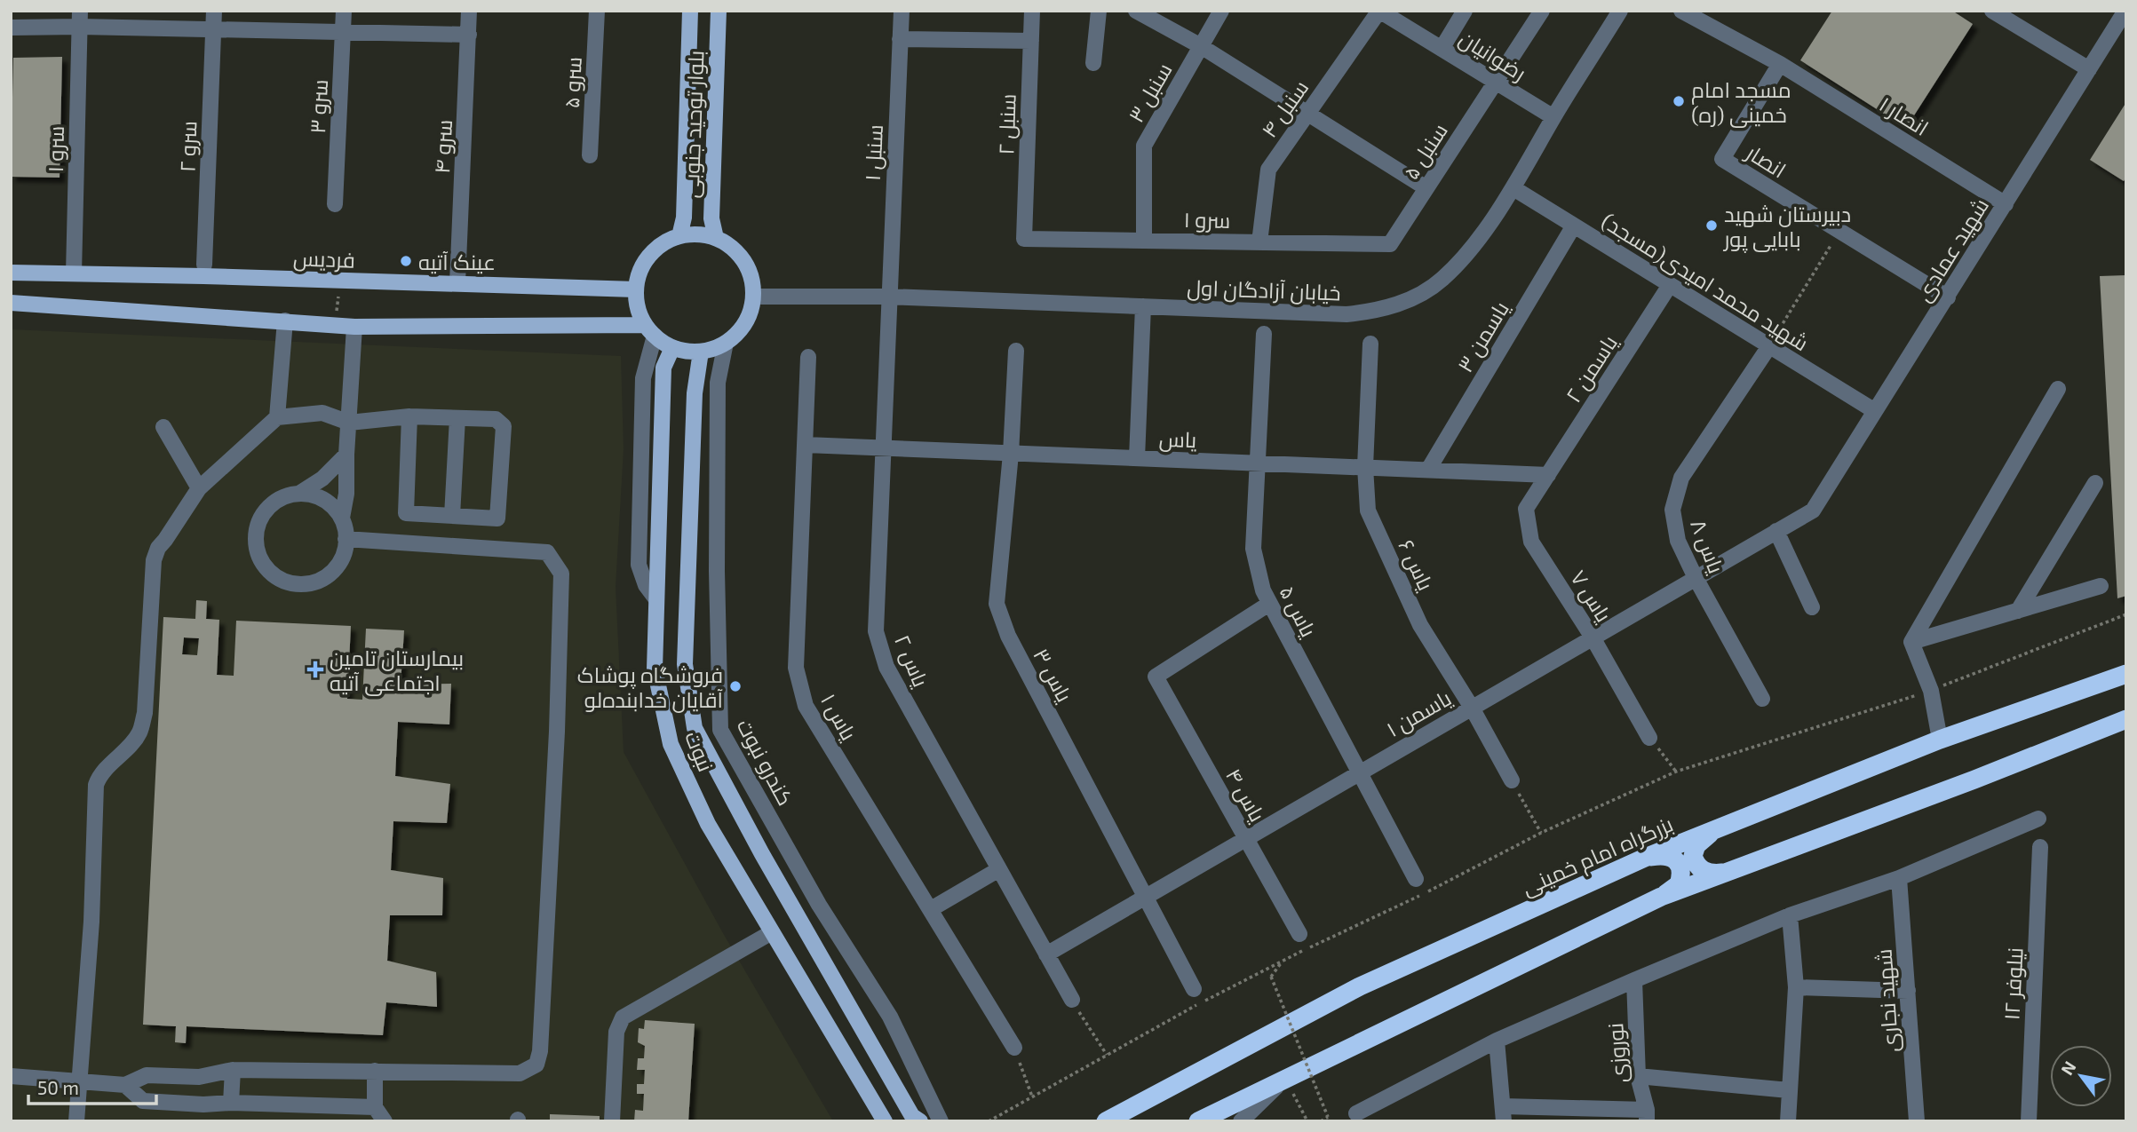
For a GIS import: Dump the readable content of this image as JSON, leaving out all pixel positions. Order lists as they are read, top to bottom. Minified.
{"streets":{"highway":["بزرگراه امام خمینی"],"main road":["بلوار توحید جنوبی","فردیس","نبوت"],"street":["رضوانیان","سرو ۵","سنبل ۳","سرو ۳","سنبل ۴","انصار ۱","سنبل ۲","سرو ۲","سرو ۴","سرو ۱","سنبل ۵","سنبل ۱","انصار","شهید عمادی","(مسجد)شهید محمد امیدی","خیابان آزادگان اول","یاسمن ۳","یاسمن ۲","یاس","یاس ۸","یاس ۶","یاس ۷","یاس ۵","یاس ۲","یاس ۳","یاسمن ۱","یاس ۱","کندرو نبوت","یاس ۴","نیلوفر ۱۲","شهید نجاری","نوروزی"]},"crossings":[["رضوانیان","سنبل ۴"],["رضوانیان","سنبل ۵"],["رضوانیان","خیابان آزادگان اول"],["سنبل ۳","سرو ۱"],["سنبل ۴","سرو ۱"],["انصار ۱","انصار"],["انصار ۱","شهید عمادی"],["بلوار توحید جنوبی","فردیس"],["بلوار توحید جنوبی","خیابان آزادگان اول"],["بلوار توحید جنوبی","نبوت"],["بلوار توحید جنوبی","کندرو نبوت"],["سنبل ۲","سرو ۱"],["سرو ۴","فردیس"],["سرو ۱","سنبل ۵"],["سرو ۱","فردیس"],["سنبل ۱","خیابان آزادگان اول"],["سنبل ۱","یاس ۲"],["انصار","شهید عمادی"],["شهید عمادی","(مسجد)شهید محمد امیدی"],["شهید عمادی","یاسمن ۱"],["فردیس","خیابان آزادگان اول"],["فردیس","نبوت"],["فردیس","کندرو نبوت"],["(مسجد)شهید محمد امیدی","خیابان آزادگان اول"],["(مسجد)شهید محمد امیدی","یاسمن ۳"],["(مسجد)شهید محمد امیدی","یاسمن ۲"],["(مسجد)شهید محمد امیدی","یاس ۸"],["خیابان آزادگان اول","یاس ۲"],["خیابان آزادگان اول","نبوت"],["خیابان آزادگان اول","کندرو نبوت"],["یاسمن ۳","یاس"],["یاسمن ۲","یاس"],["یاسمن ۲","یاس ۷"],["یاس","یاس ۶"],["یاس","یاس ۷"],["یاس","یاس ۵"],["یاس","یاس ۲"],["یاس","یاس ۳"],["یاس","یاس ۱"],["یاس ۸","یاسمن ۱"],["یاس ۶","یاسمن ۱"],["یاس ۷","یاسمن ۱"],["یاس ۵","یاسمن ۱"],["یاس ۵","یاس ۴"],["یاس ۲","یاسمن ۱"],["یاس ۳","یاسمن ۱"],["یاسمن ۱","یاس ۴"],["نبوت","کندرو نبوت"]],"places":{"other":["مسجد امام خمینی (ره)","دبیرستان شهید بابایی پور","عینک آتیه","فروشگاه پوشاک آقایان خدابنده‌لو"],"health":["بیمارستان تامین اجتماعی آتیه"]},"scale_bar":"50 m","north":"top left"}
